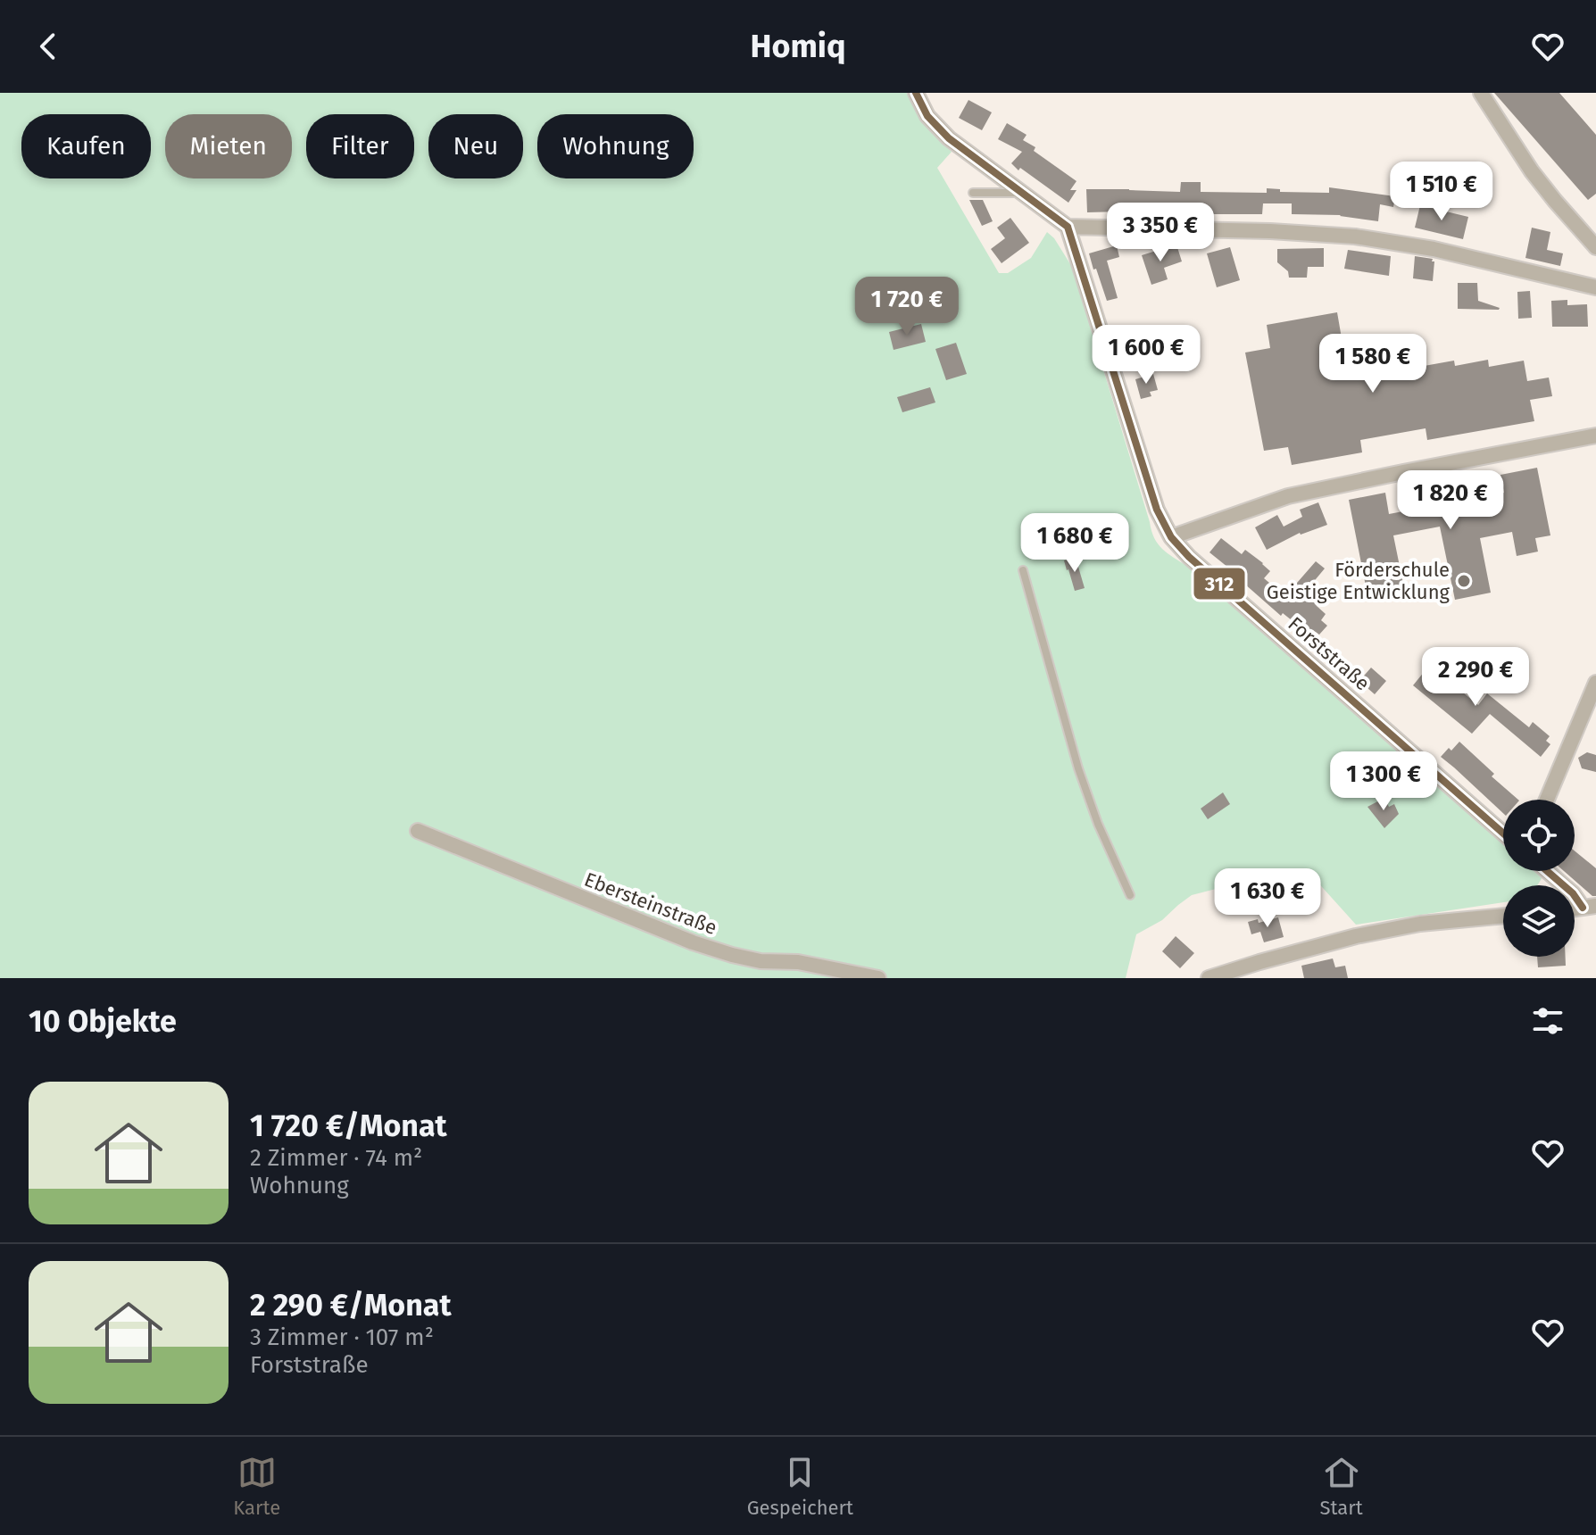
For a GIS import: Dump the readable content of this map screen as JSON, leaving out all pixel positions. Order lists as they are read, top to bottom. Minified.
{"streets":{"street":["Forststraße","Ebersteinstraße"]},"places":["Förderschule Geistige Entwicklung"],"lines":["transit line 312"],"page":{"header":"Homiq","chip":["Kaufen","Mieten","Filter","Neu","Wohnung"],"price":["1 510 €","3 350 €","1 720 €","1 600 €","1 580 €","1 820 €","1 680 €","2 290 €","1 300 €","1 630 €"],"heading":"10 Objekte","list":[{"name":"1 720 €/Monat","note":"2 Zimmer · 74 m² · Wohnung"},{"name":"2 290 €/Monat","note":"3 Zimmer · 107 m² · Forststraße"}],"tabs":["Karte","Gespeichert","Start"]}}
